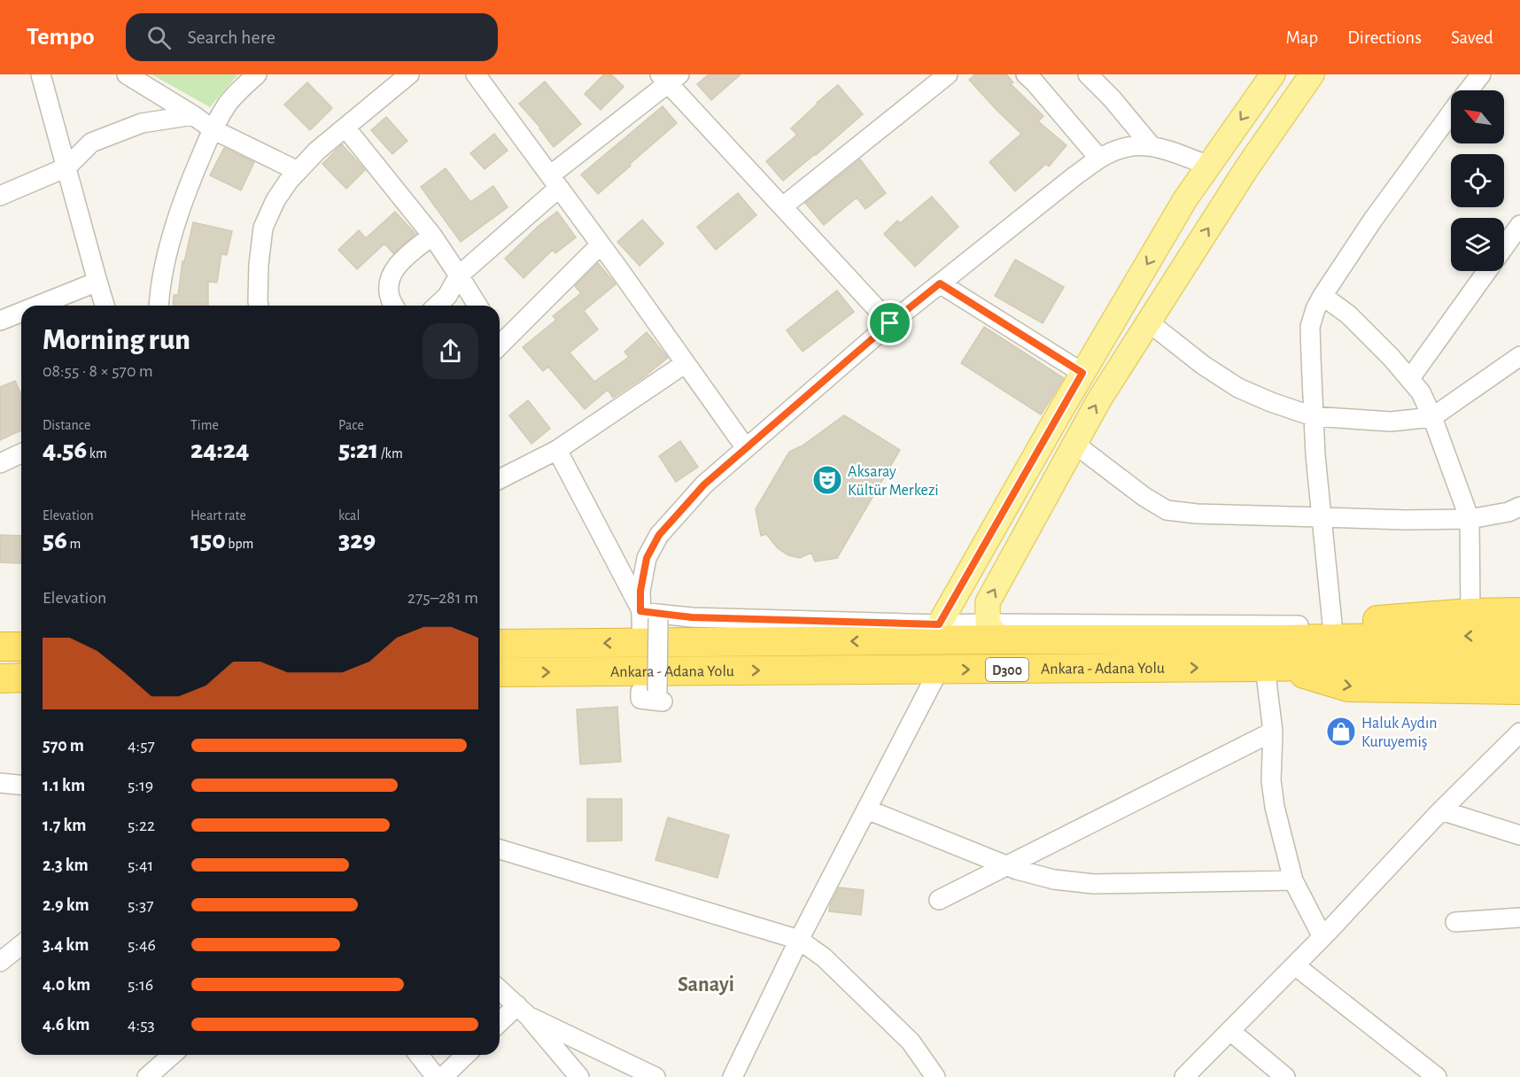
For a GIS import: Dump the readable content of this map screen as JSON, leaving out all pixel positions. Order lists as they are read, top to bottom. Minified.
{"streets":{"highway":["Ankara - Adana Yolu","D300"]},"districts":["Sanayi"],"places":{"theatre":["Aksaray Kültür Merkezi"],"shop":["Haluk Aydın Kuruyemiş"]},"north":"top left","page":{"header":"Tempo","search":"Search here","nav":["Map","Directions","Saved"],"heading":["Morning run","08:55 · 8 × 570 m"],"stats":[["Distance","4.56 km"],["Time","24:24"],["Pace","5:21 /km"],["Elevation","56 m"],["Heart rate","150 bpm"],["kcal","329"]],"chart":["Elevation","275–281 m"],"list":[{"name":"570 m","note":"4:57"},{"name":"1.1 km","note":"5:19"},{"name":"1.7 km","note":"5:22"},{"name":"2.3 km","note":"5:41"},{"name":"2.9 km","note":"5:37"},{"name":"3.4 km","note":"5:46"},{"name":"4.0 km","note":"5:16"},{"name":"4.6 km","note":"4:53"}]}}
